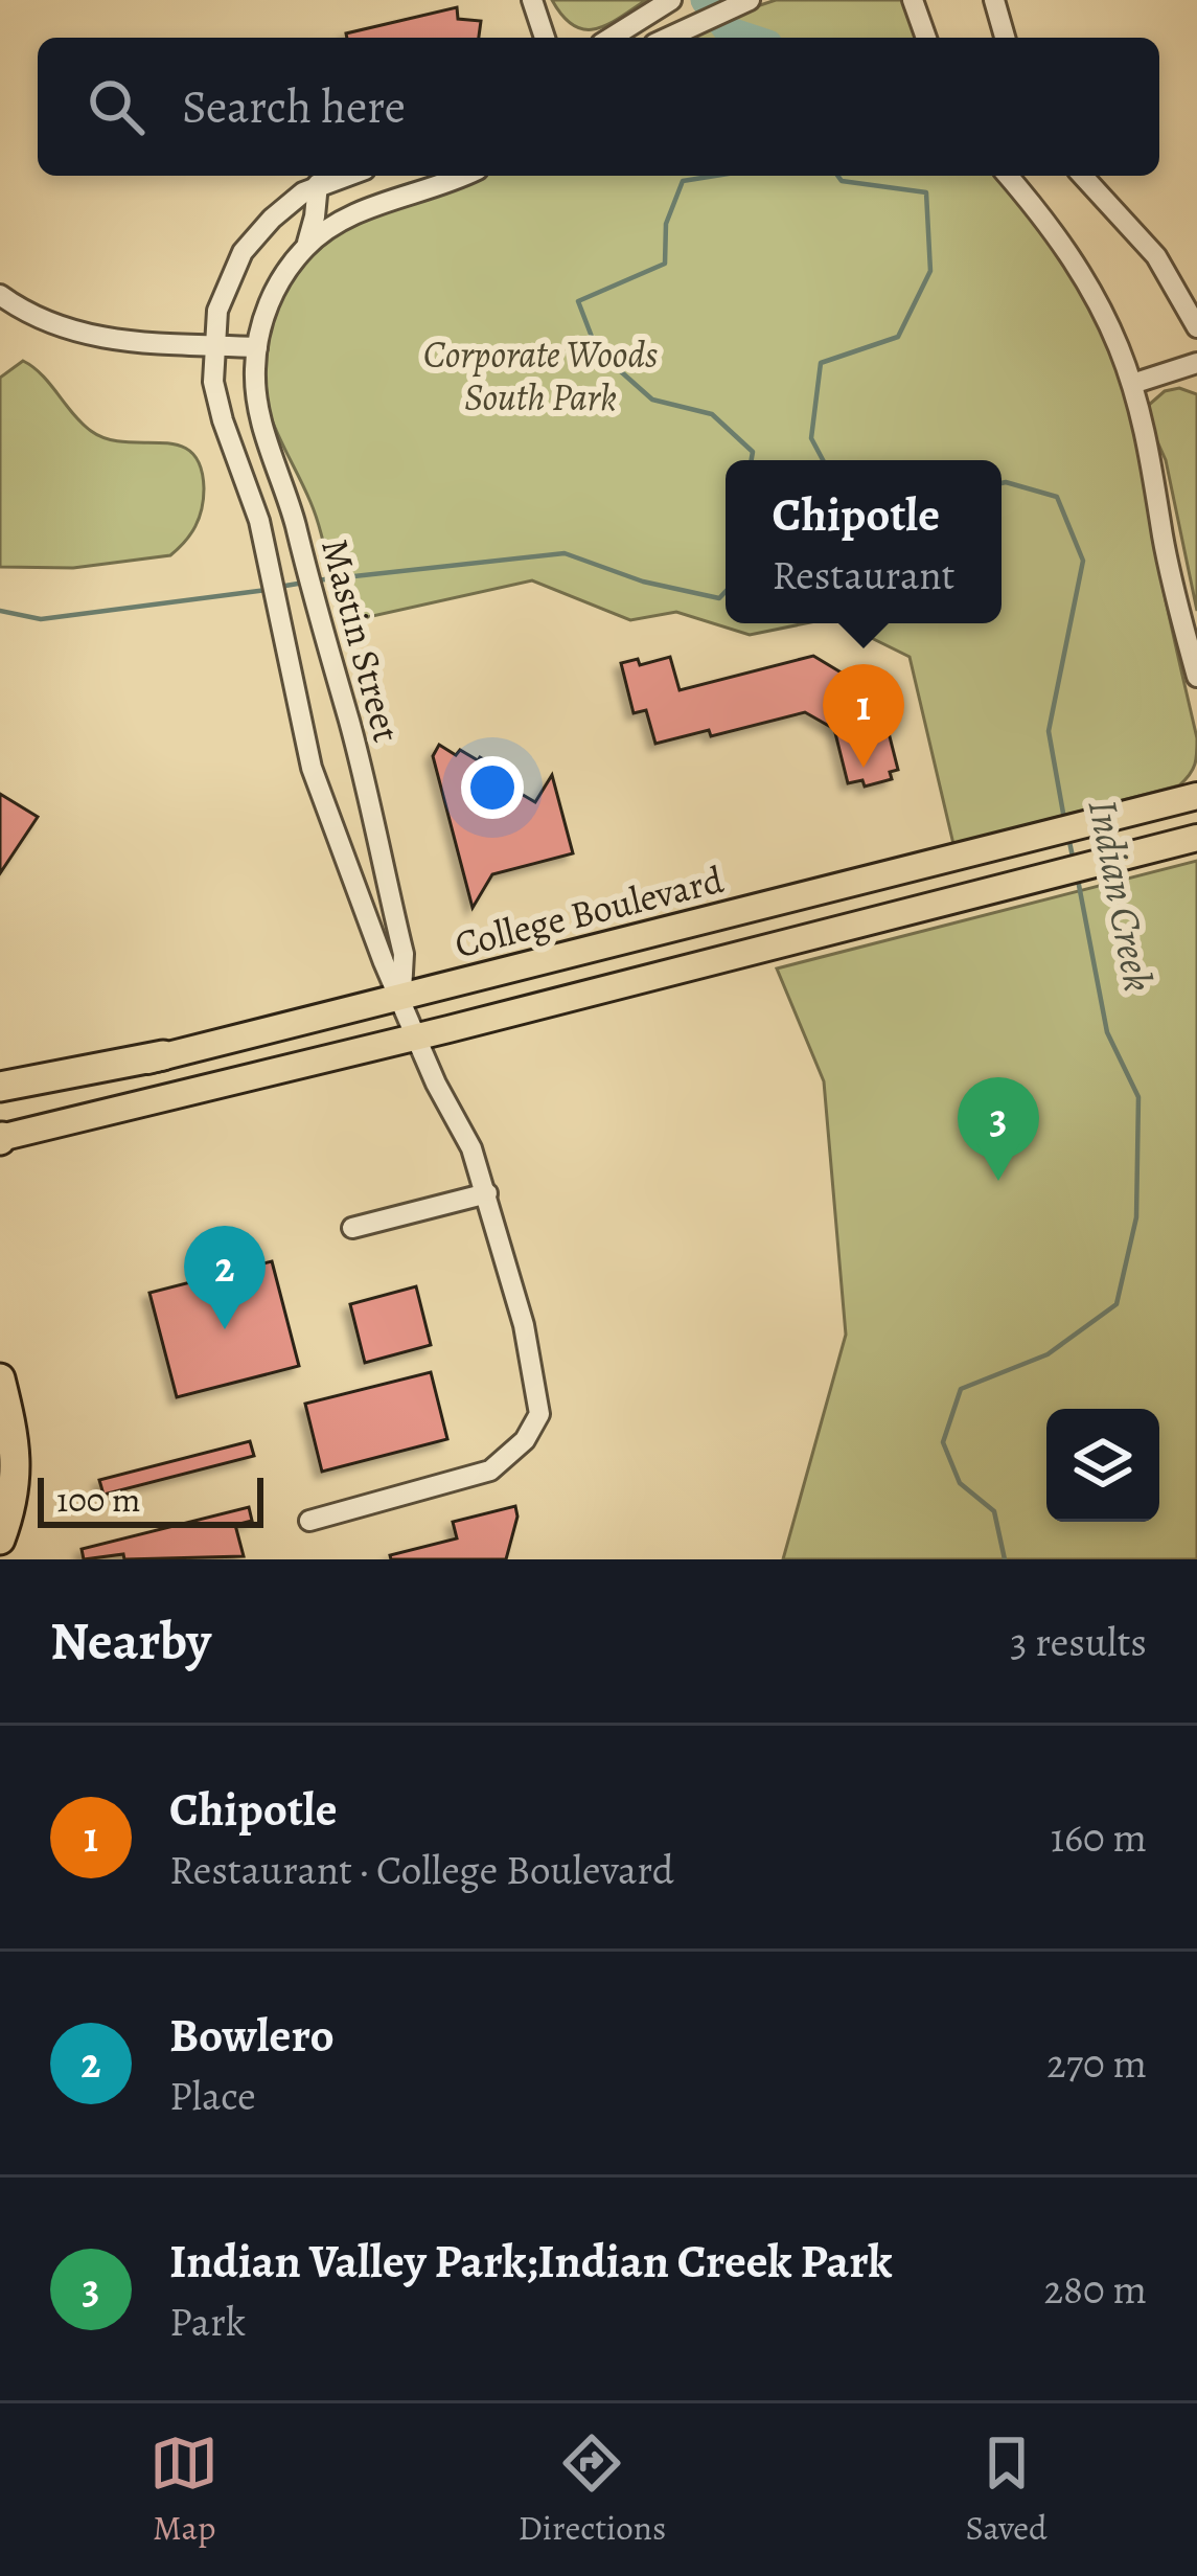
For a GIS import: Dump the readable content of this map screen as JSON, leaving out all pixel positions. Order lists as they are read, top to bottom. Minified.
{"streets":{"main road":["College Boulevard"],"street":["Mastin Street"]},"crossings":[["Mastin Street","College Boulevard"]],"water":["Indian Creek"],"parks":["Corporate Woods South Park"],"scale_bar":"100 m","page":{"search":"Search here","popup":["Chipotle","Restaurant"],"pins":["1","3","2"],"scale":"100 m","heading":["Nearby","3 results"],"list":[{"mark":"1","name":"Chipotle","note":"Restaurant · College Boulevard","value":"160 m"},{"mark":"2","name":"Bowlero","note":"Place","value":"270 m"},{"mark":"3","name":"Indian Valley Park;Indian Creek Park","note":"Park","value":"280 m"}],"nav":["Map","Directions","Saved"]}}
